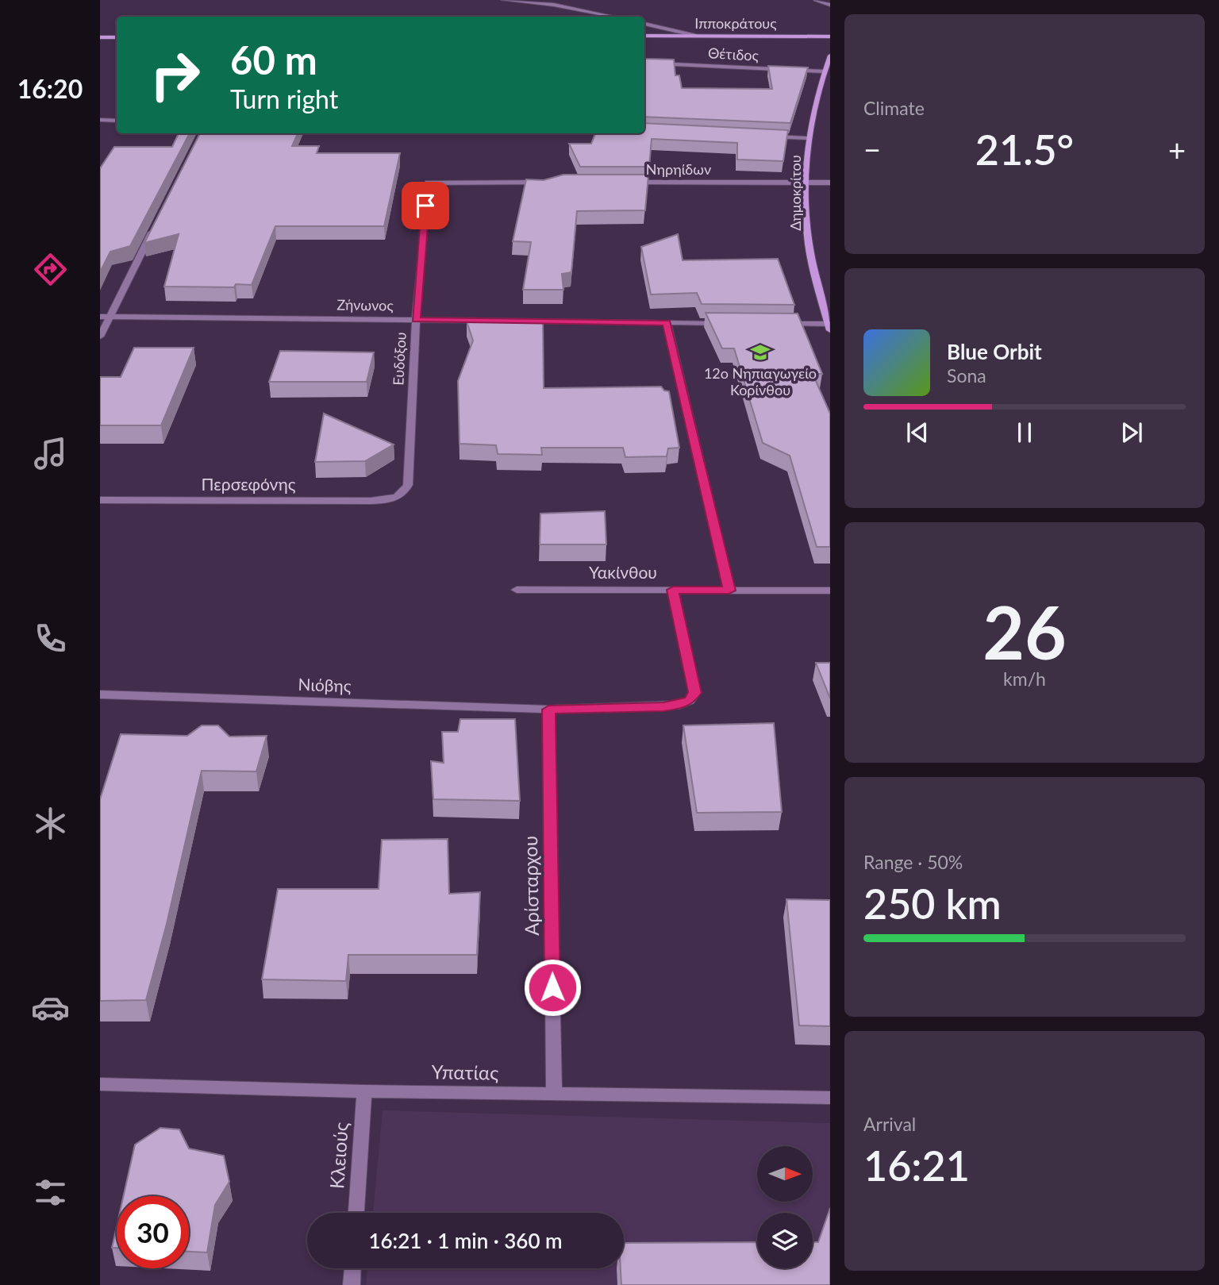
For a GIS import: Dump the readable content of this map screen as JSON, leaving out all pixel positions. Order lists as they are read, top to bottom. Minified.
{"streets":{"street":["Ιπποκράτους","Θέτιδος","Νηρηίδων","Δημοκρίτου","Ζήνωνος","Ευδόξου","Περσεφόνης","Υακίνθου","Νιόβης","Αρίσταρχου","Υπατίας","Κλειούς"]},"crossings":[["Θέτιδος","Δημοκρίτου"],["Νηρηίδων","Δημοκρίτου"],["Ζήνωνος","Ευδόξου"],["Ευδόξου","Περσεφόνης"],["Υακίνθου","Νιόβης"],["Νιόβης","Αρίσταρχου"],["Αρίσταρχου","Υπατίας"],["Υπατίας","Κλειούς"]],"places":{"school or university":["12ο Νηπιαγωγείο Κορίνθου"]},"north":"right","page":{"tabs":"16:20","tile":["Climate",["26","km/h"],["Range · 50%","250 km"],["Arrival","16:21"]],"turn":["60 m","Turn right"],"heat":["−","21.5°","+"],"song":["Blue Orbit","Sona"],"limit":"30","trip":"16:21 · 1 min · 360 m"}}
